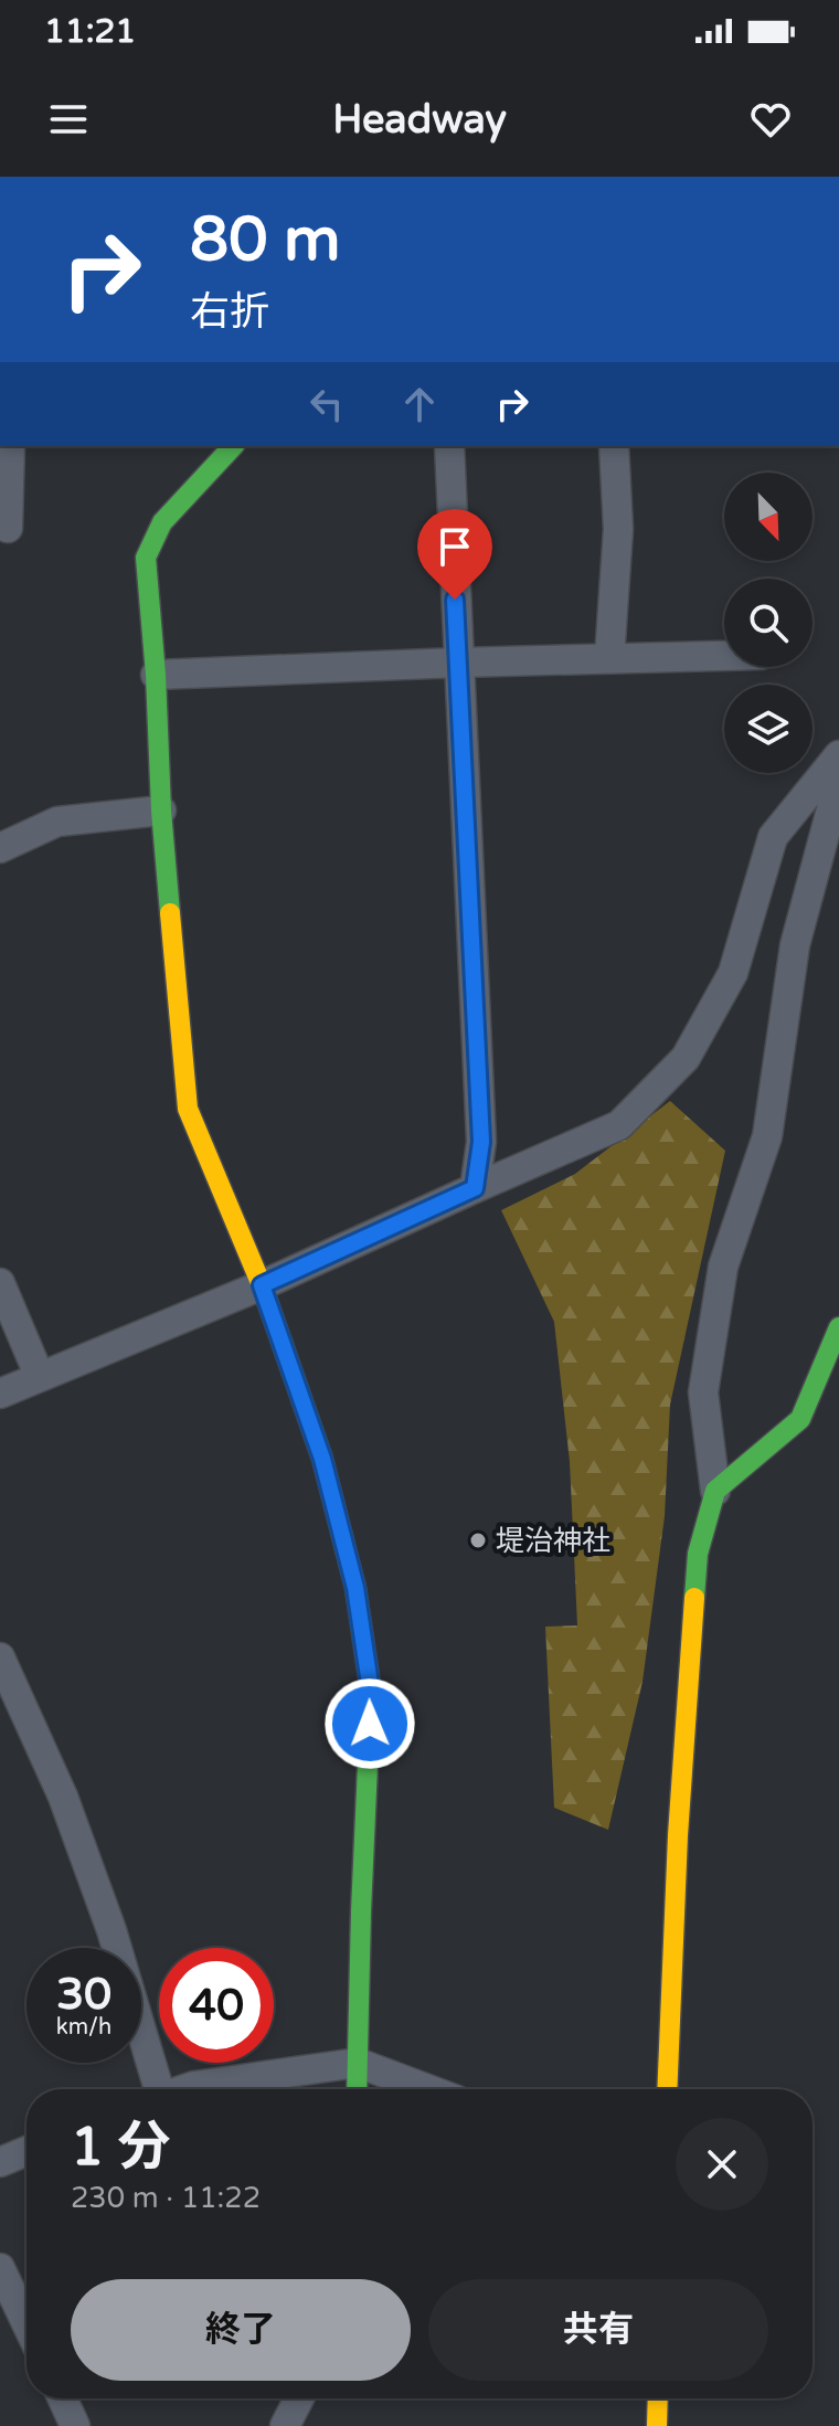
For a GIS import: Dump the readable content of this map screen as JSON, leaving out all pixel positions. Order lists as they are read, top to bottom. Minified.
{"places":["堤治神社"],"north":"bottom right","page":{"status":"11:21","header":"Headway","turn":["80 m","右折"],"speed":"30 km/h","limit":"40","heading":["1 分","230 m · 11:22"],"buttons":["終了","共有"]}}
